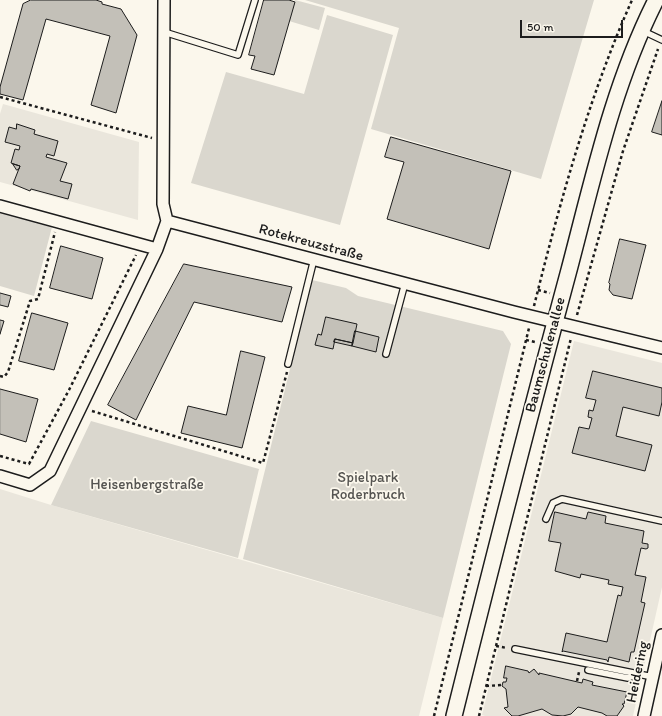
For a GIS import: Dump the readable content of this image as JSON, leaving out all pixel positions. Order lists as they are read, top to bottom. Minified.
{"streets":{"main road":["Baumschulenallee"],"street":["Rotekreuzstraße","Heidering"]},"crossings":[["Rotekreuzstraße","Baumschulenallee"]],"parks":["Spielpark Roderbruch","Heisenbergstraße"],"scale_bar":"50 m"}
